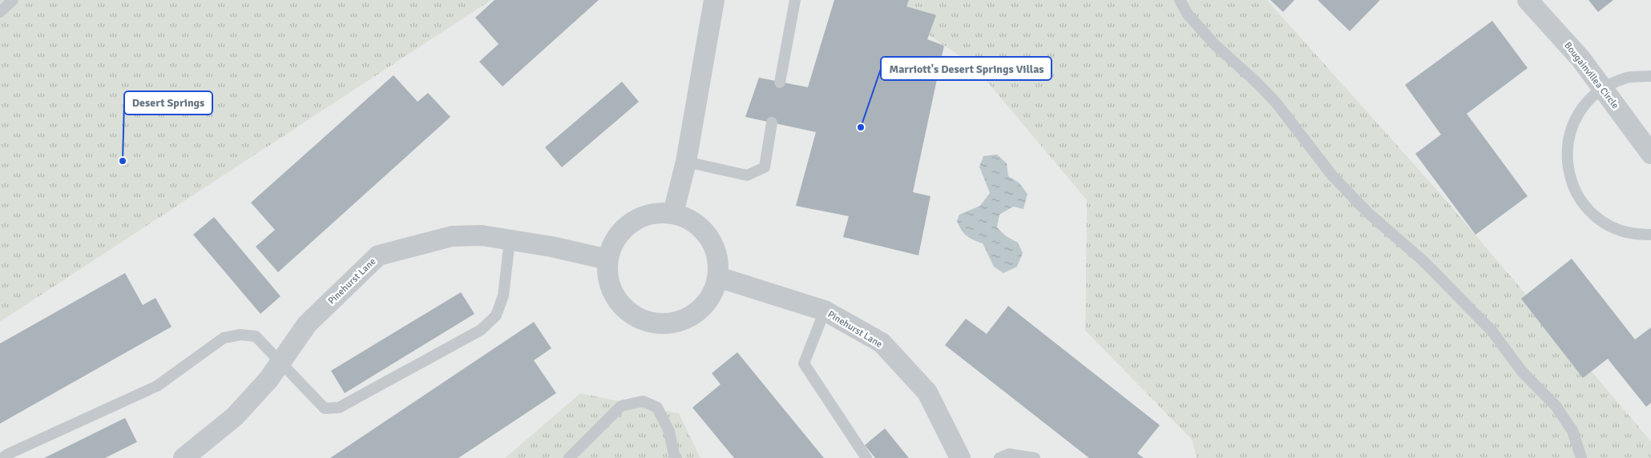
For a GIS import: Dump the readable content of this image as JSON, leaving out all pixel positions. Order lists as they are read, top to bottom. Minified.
{"streets":{"street":["Bougainvillea Circle","Pinehurst Lane"]},"places":["Marriott's Desert Springs Villas","Desert Springs"]}
